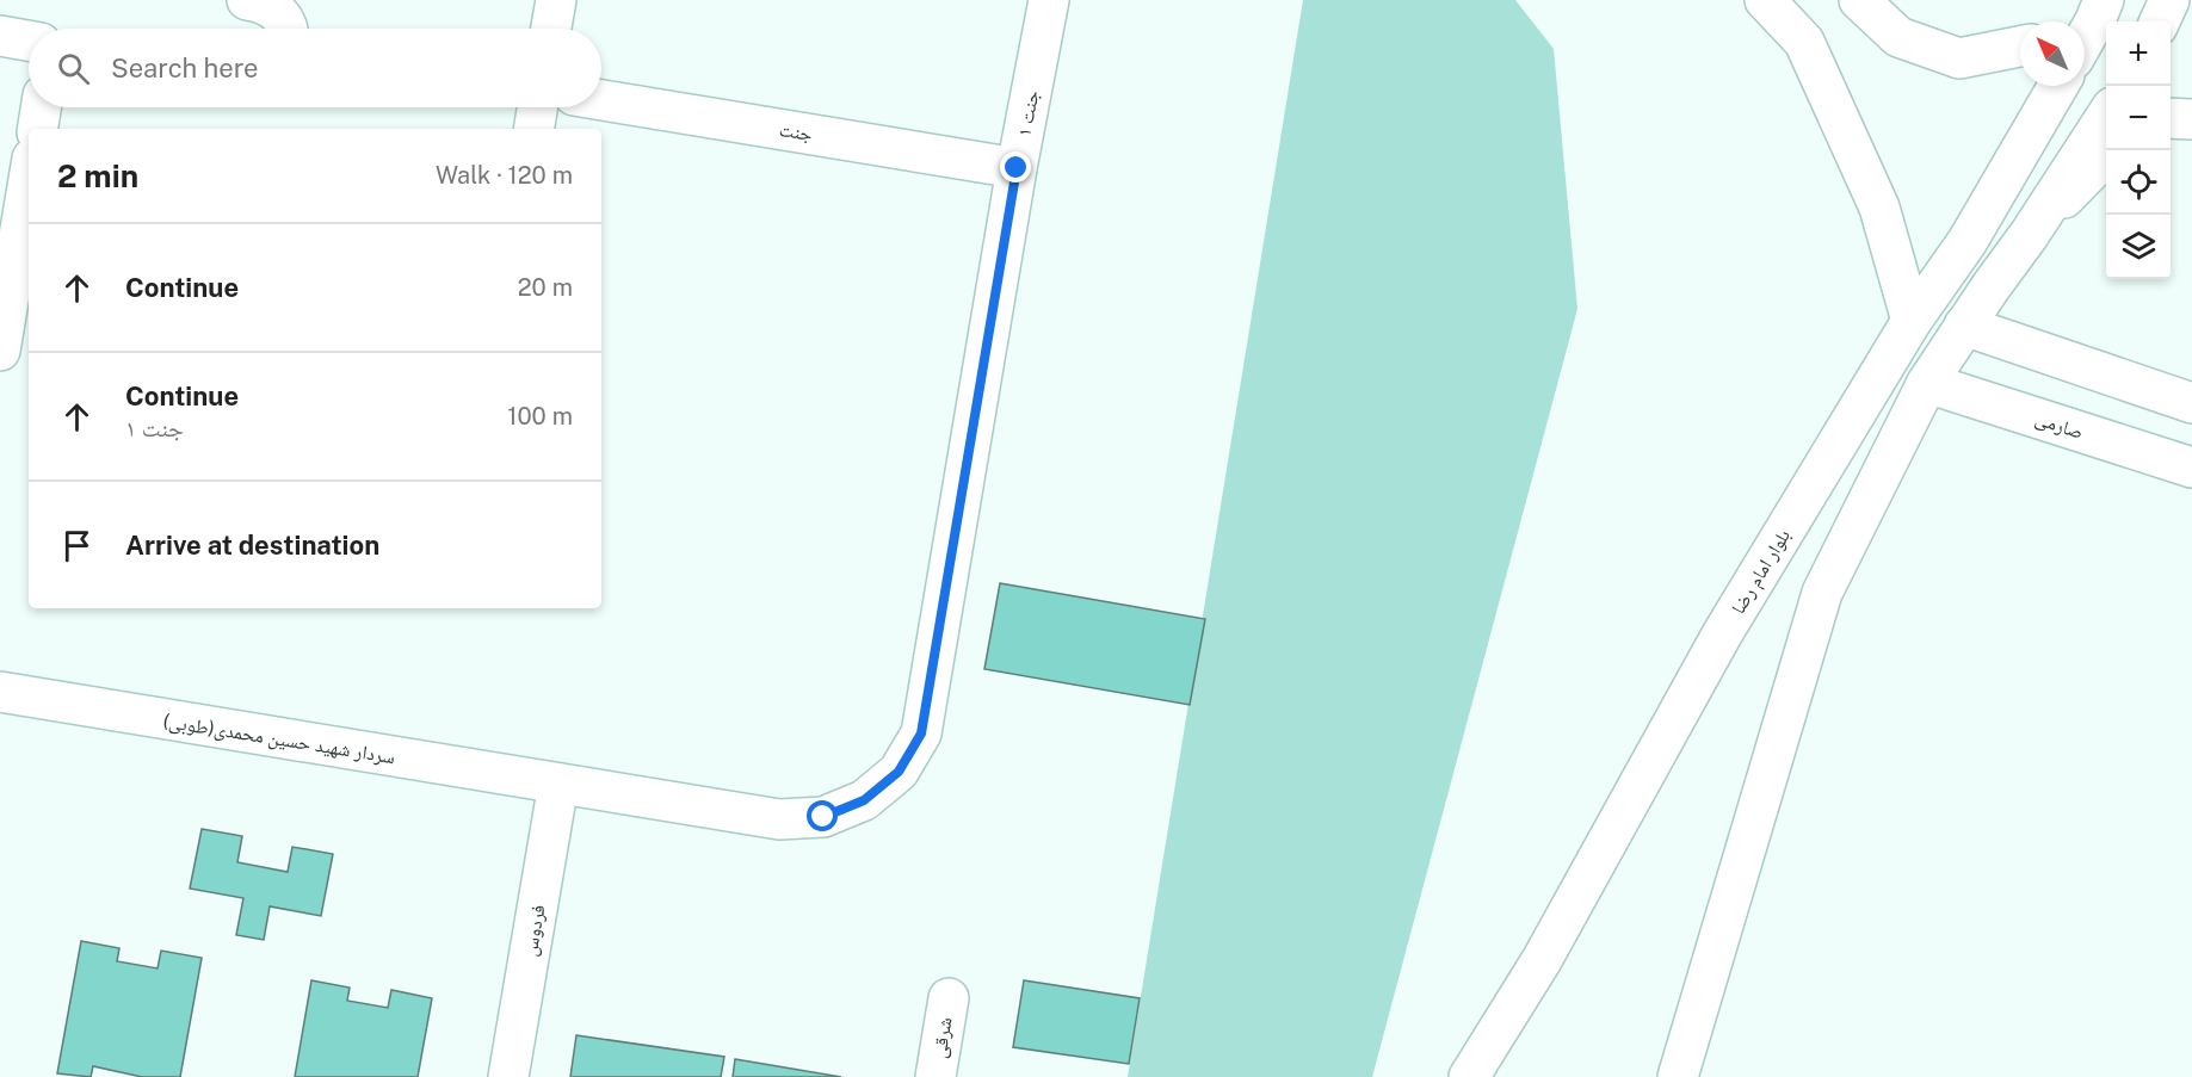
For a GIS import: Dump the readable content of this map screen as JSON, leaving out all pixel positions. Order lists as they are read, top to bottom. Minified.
{"streets":{"main road":["جنت ۱","جنت","صارمی","بلوار امام رضا","سردار شهید حسین محمدی(طوبی)","فردوس","شرقی"]},"crossings":[["جنت ۱","جنت"],["جنت ۱","سردار شهید حسین محمدی(طوبی)"],["سردار شهید حسین محمدی(طوبی)","فردوس"]],"north":"top left","page":{"map_buttons":["+","−"],"search":"Search here","heading":["2 min","Walk · 120 m"],"list":[["Continue","20 m"],["Continue","جنت ۱","100 m"],"Arrive at destination"]}}
